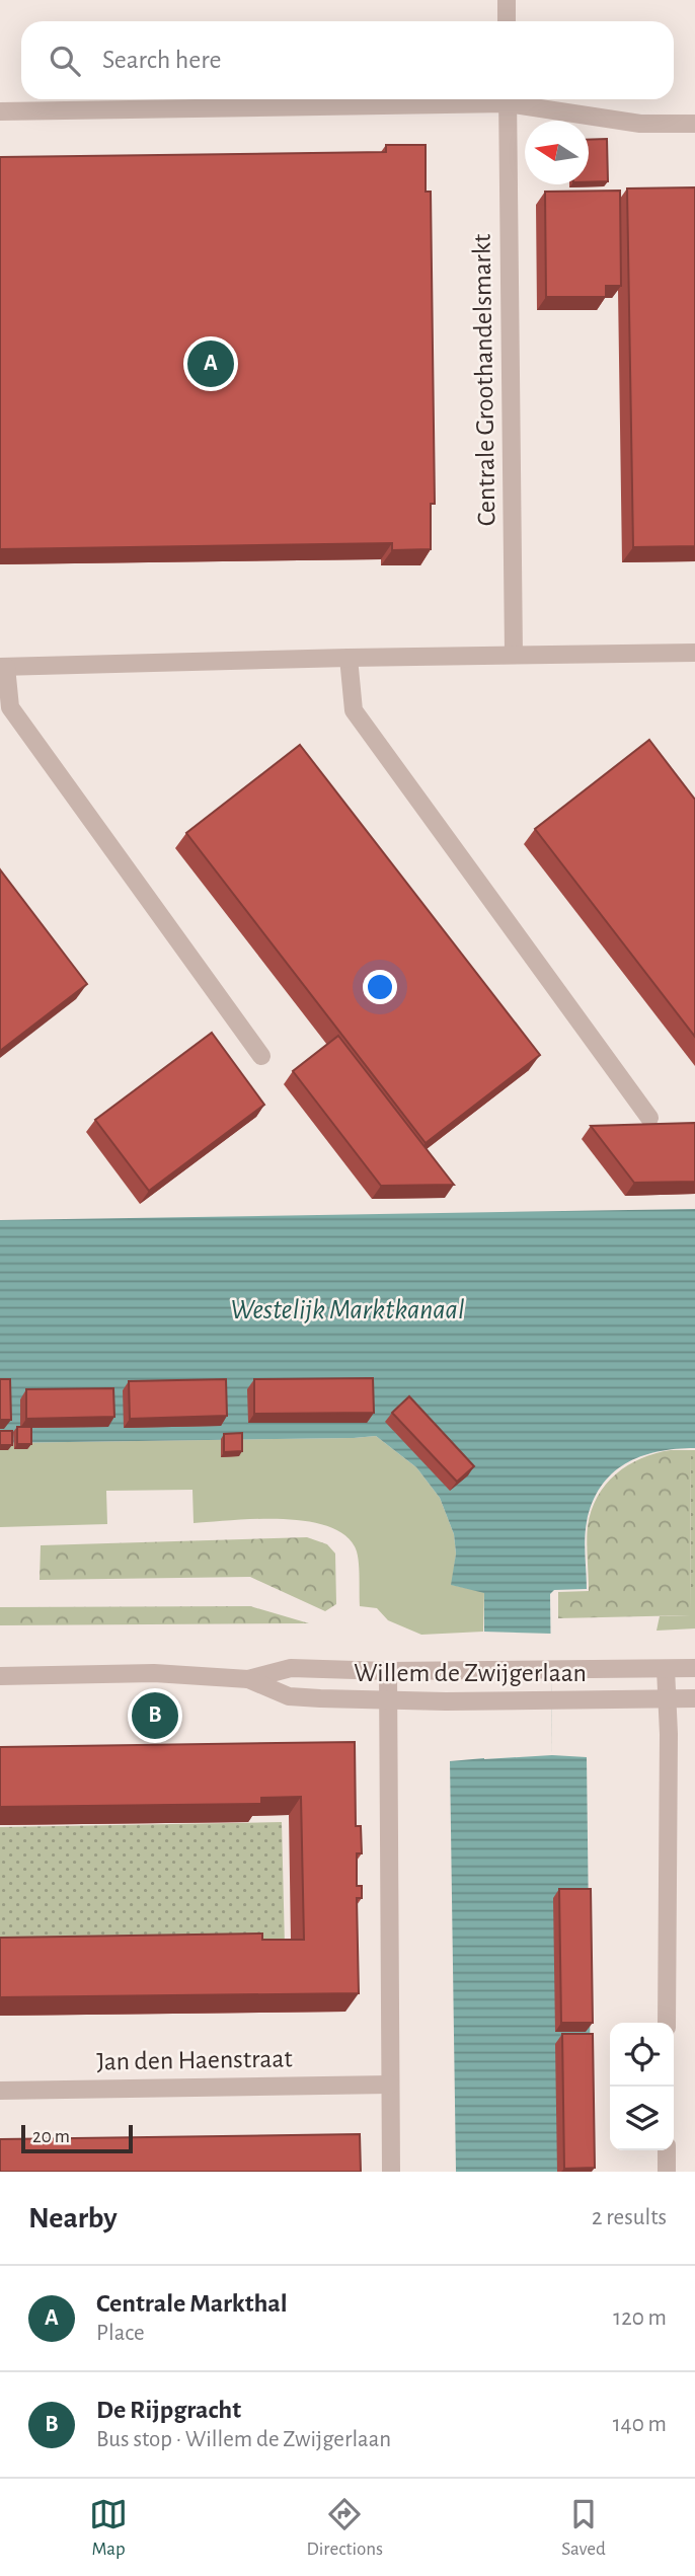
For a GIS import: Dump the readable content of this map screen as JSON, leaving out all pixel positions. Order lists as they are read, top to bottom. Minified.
{"streets":{"street":["Centrale Groothandelsmarkt","Willem de Zwijgerlaan","Jan den Haenstraat"]},"water":["Westelijk Marktkanaal"],"scale_bar":"20 m","north":"left","page":{"search":"Search here","pins":["A","B"],"scale":"20 m","heading":["Nearby","2 results"],"list":[{"mark":"A","name":"Centrale Markthal","note":"Place","value":"120 m"},{"mark":"B","name":"De Rijpgracht","note":"Bus stop · Willem de Zwijgerlaan","value":"140 m"}],"nav":["Map","Directions","Saved"]}}
